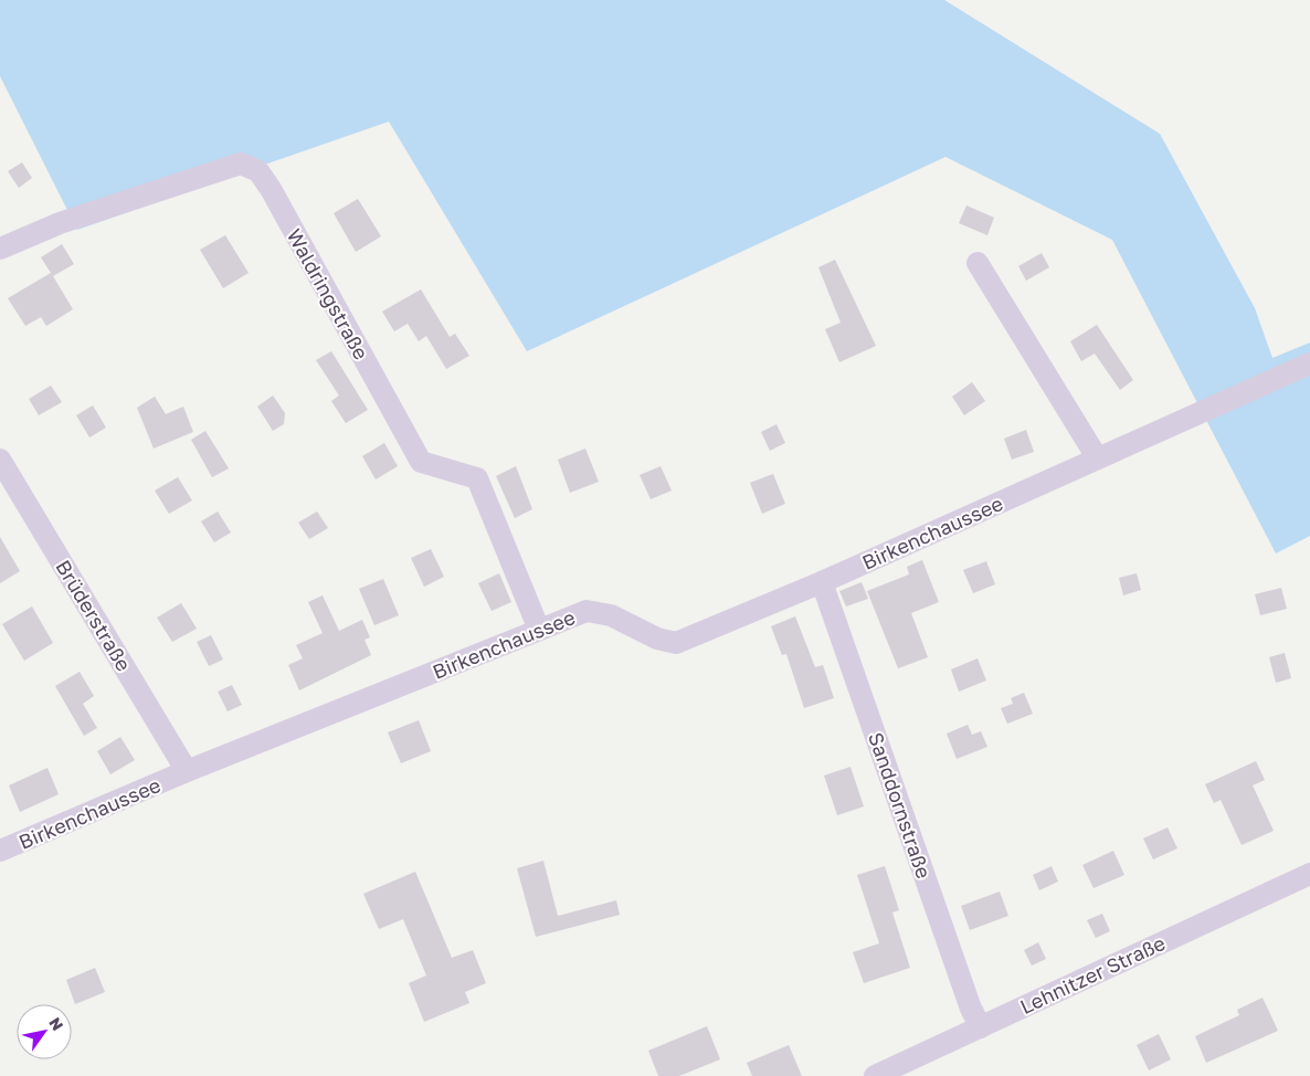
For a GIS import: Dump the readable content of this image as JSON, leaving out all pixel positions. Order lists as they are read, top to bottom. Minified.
{"streets":{"street":["Waldringstraße","Birkenchaussee","Brüderstraße","Sanddornstraße","Lehnitzer Straße"]},"crossings":[["Waldringstraße","Birkenchaussee"],["Birkenchaussee","Brüderstraße"],["Birkenchaussee","Sanddornstraße"],["Sanddornstraße","Lehnitzer Straße"]],"north":"top right"}
